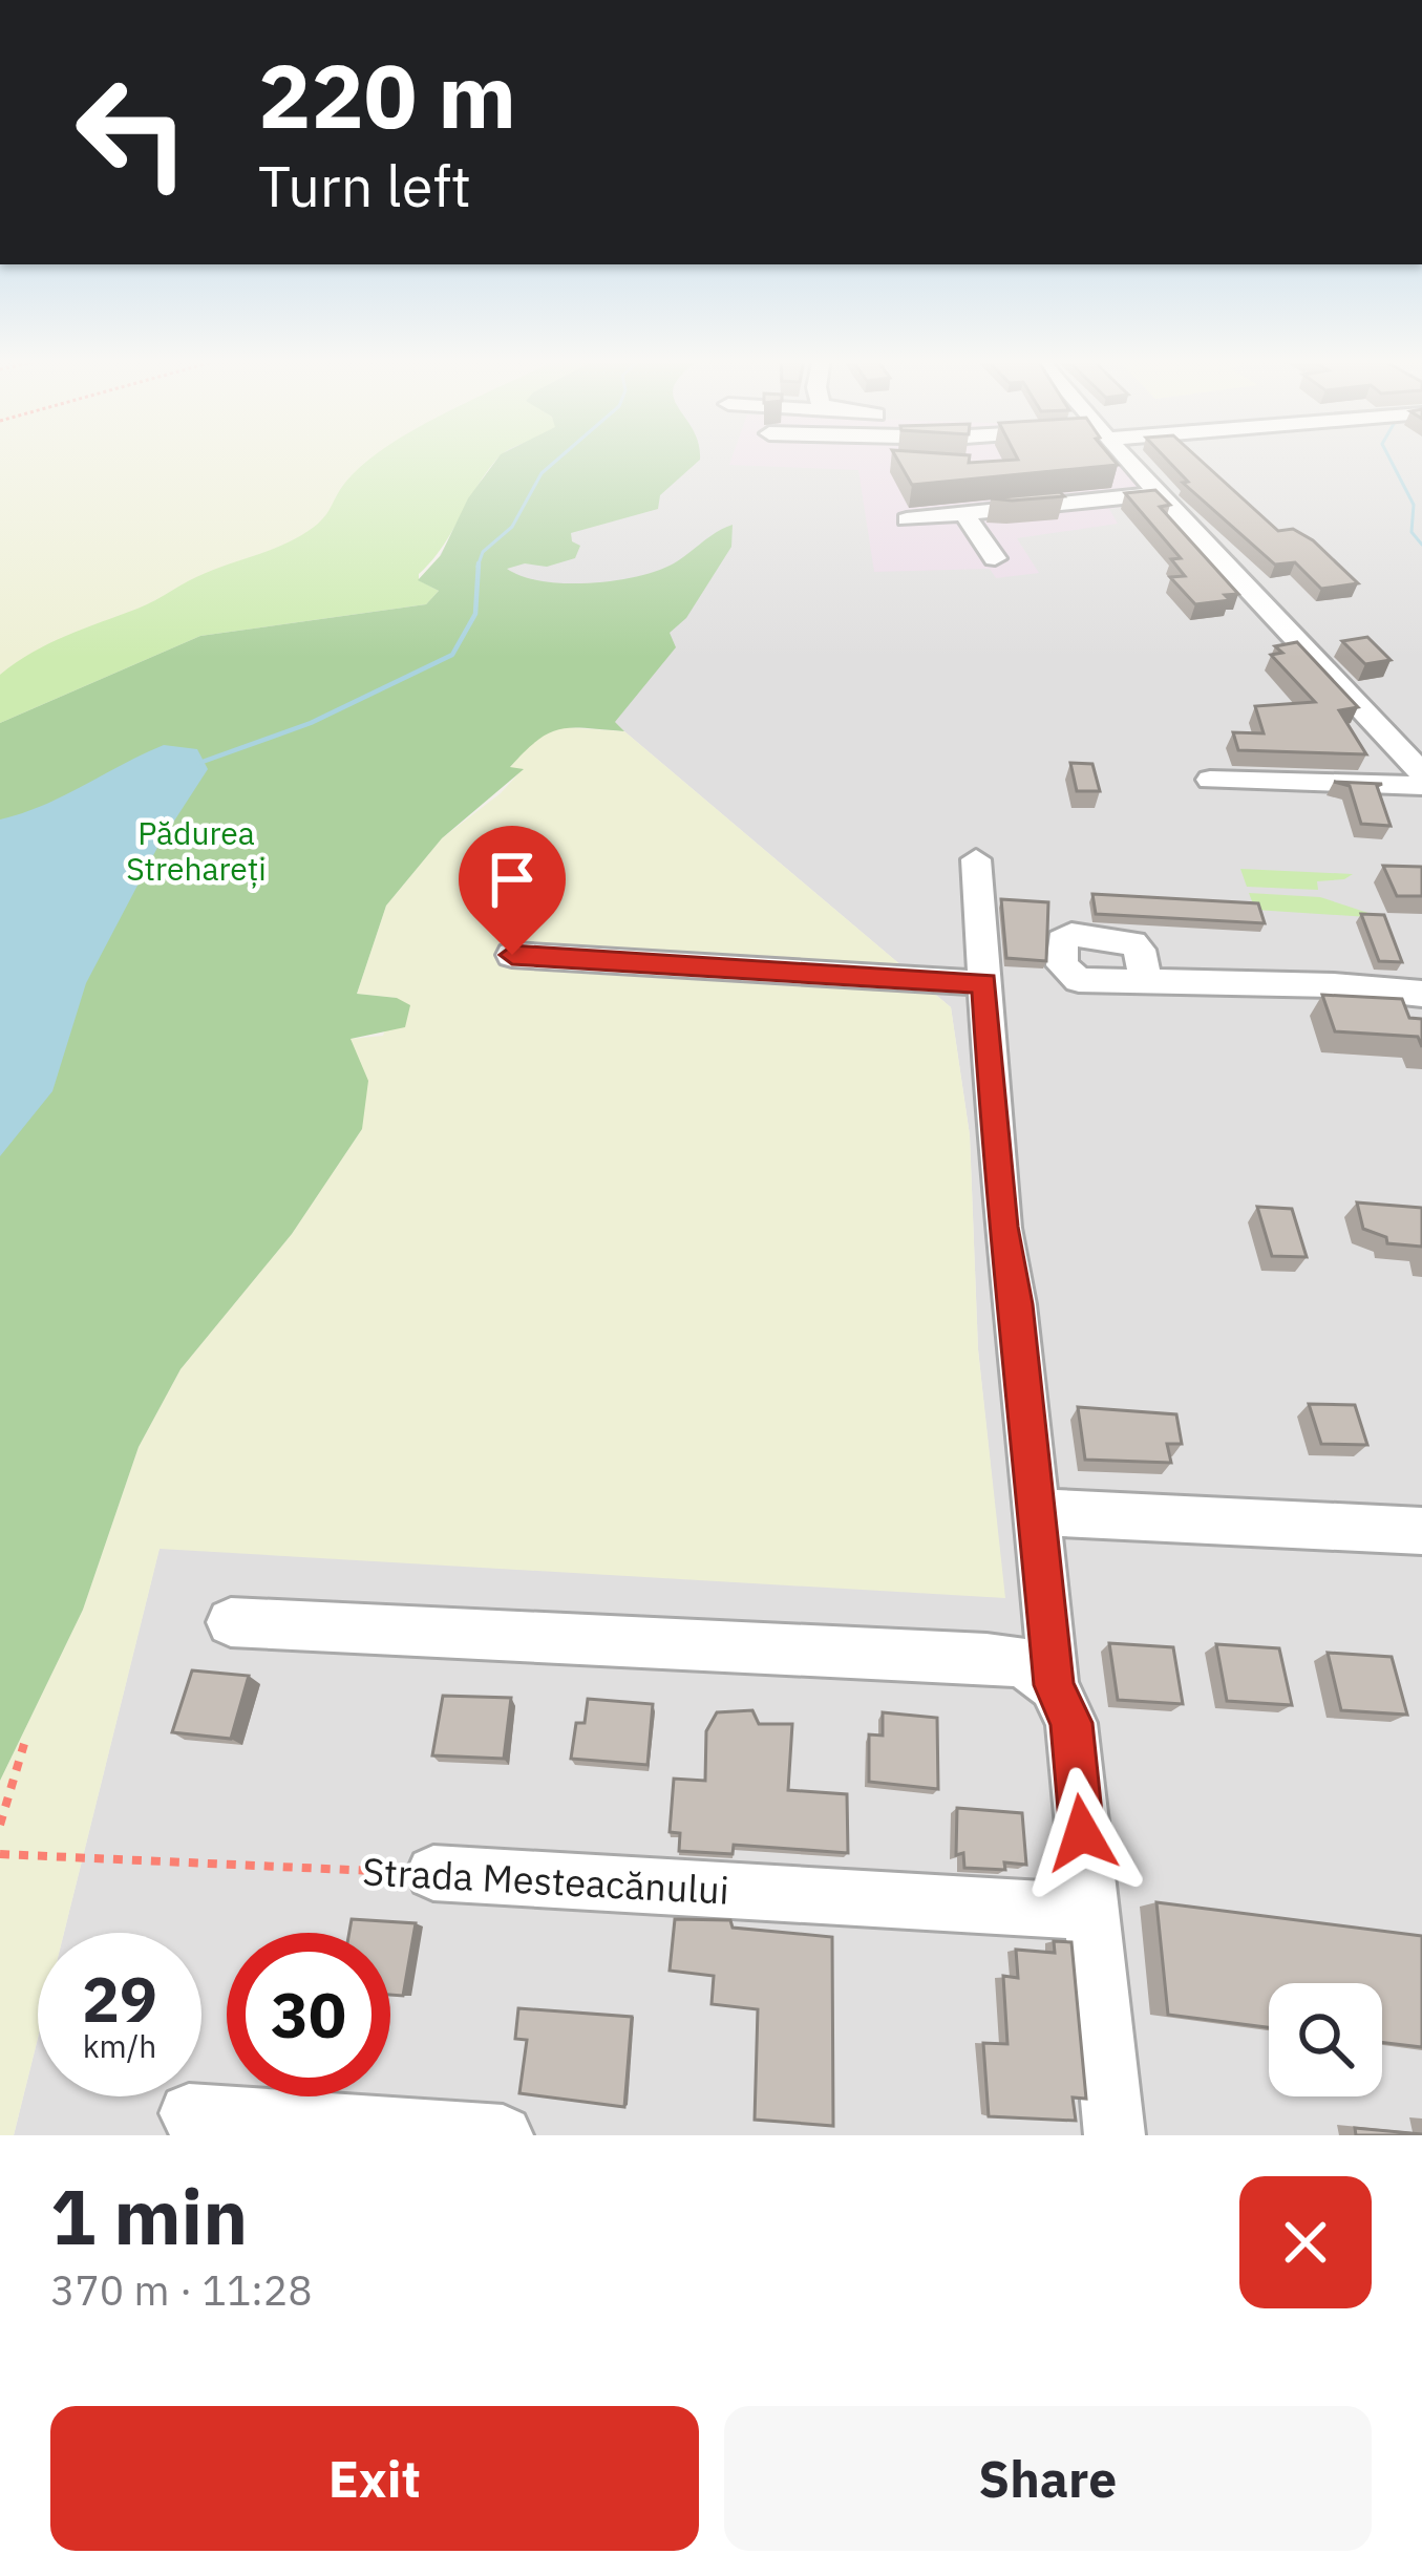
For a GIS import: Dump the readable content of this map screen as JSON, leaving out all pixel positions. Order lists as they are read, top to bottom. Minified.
{"streets":{"street":["Strada Mesteacănului"]},"parks":["Pădurea Strehareți"],"page":{"turn":["220 m","Turn left"],"speed":"29 km/h","limit":"30","heading":["1 min","370 m · 11:28"],"buttons":["Exit","Share"]}}
